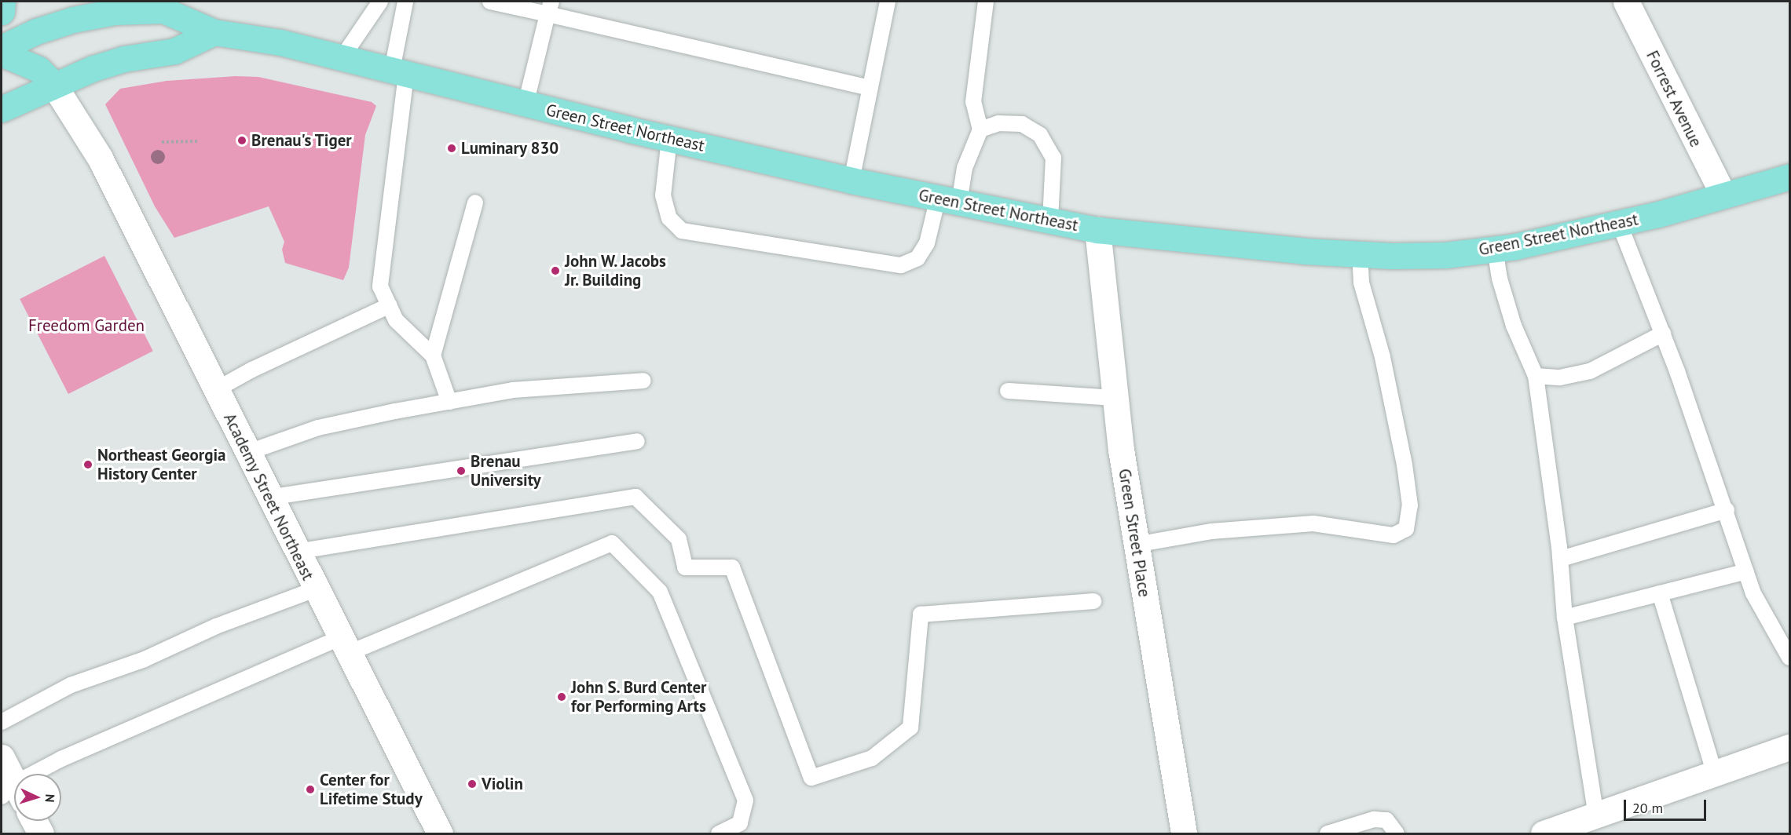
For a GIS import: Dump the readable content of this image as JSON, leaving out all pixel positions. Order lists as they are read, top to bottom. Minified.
{"streets":{"highway":["Green Street Northeast"],"street":["Forrest Avenue","Academy Street Northeast","Green Street Place"]},"crossings":[["Forrest Avenue","Green Street Northeast"],["Green Street Northeast","Green Street Place"]],"parks":["Freedom Garden"],"places":["Brenau's Tiger","Luminary 830","John W. Jacobs Jr. Building","Northeast Georgia History Center","Brenau University","John S. Burd Center for Performing Arts","Violin","Center for Lifetime Study"],"scale_bar":"20 m","north":"right"}
